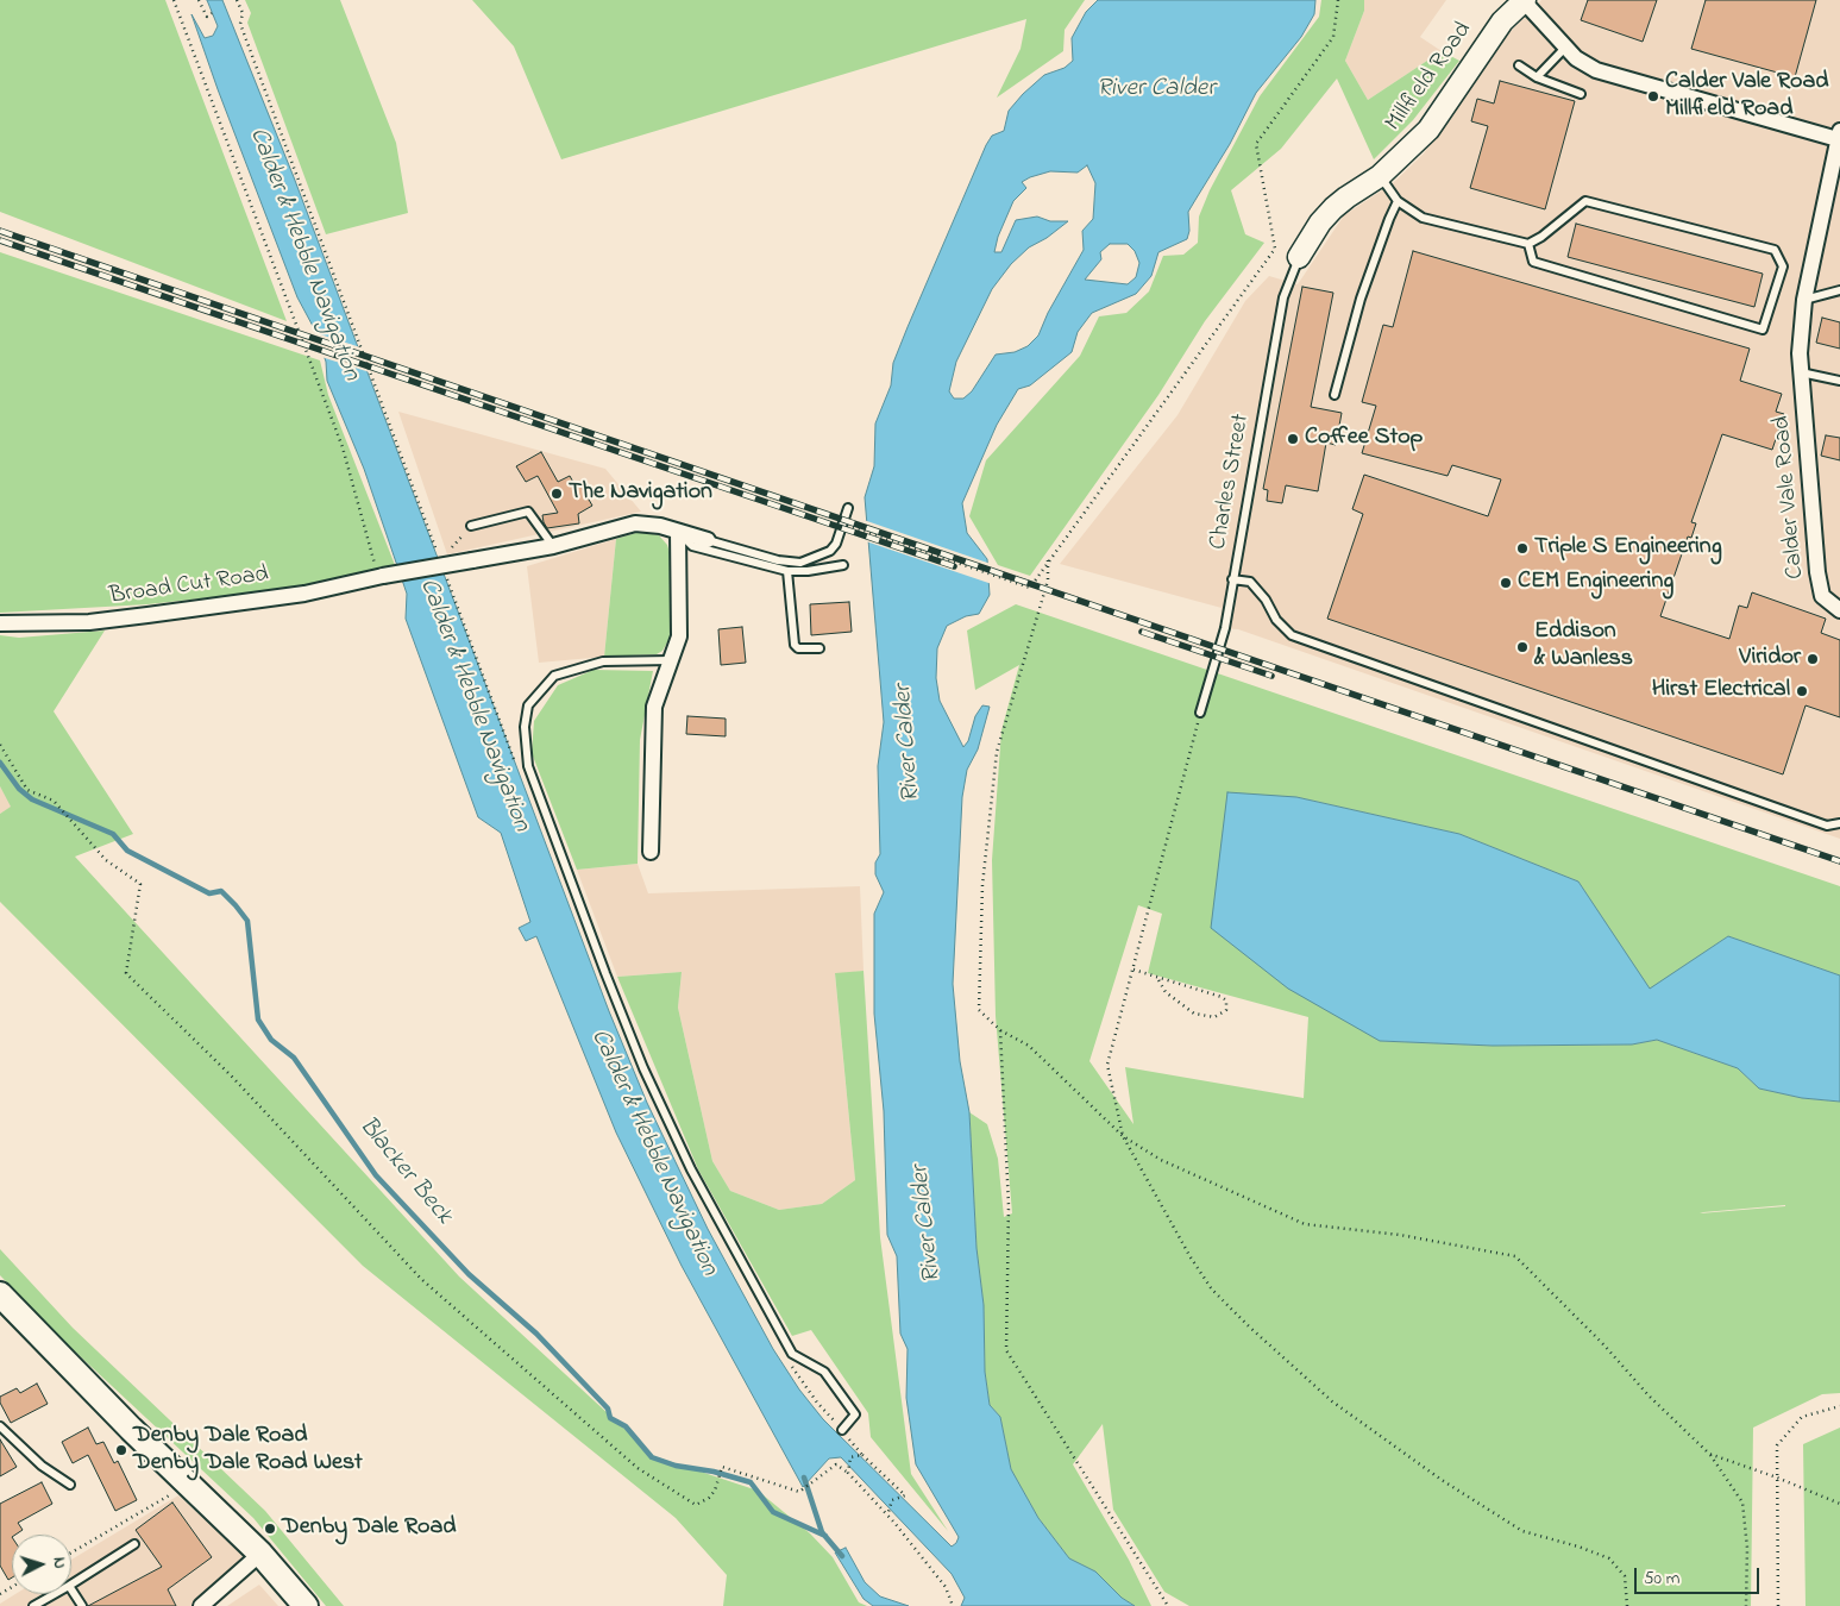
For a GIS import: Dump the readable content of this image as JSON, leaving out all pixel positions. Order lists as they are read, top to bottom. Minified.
{"streets":{"street":["Millfield Road","Calder Vale Road","Broad Cut Road"],"lane":["Charles Street"]},"crossings":[["Millfield Road","Charles Street"],["Millfield Road","Calder Vale Road"]],"water":["River Calder","Calder & Hebble Navigation","Blacker Beck"],"places":["Calder Vale Road Millfield Road","Coffee Stop","The Navigation","Triple S Engineering","CEM Engineering","Eddison & Wanless","Viridor","Hirst Electrical","Denby Dale Road Denby Dale Road West","Denby Dale Road"],"scale_bar":"50 m","north":"right"}
